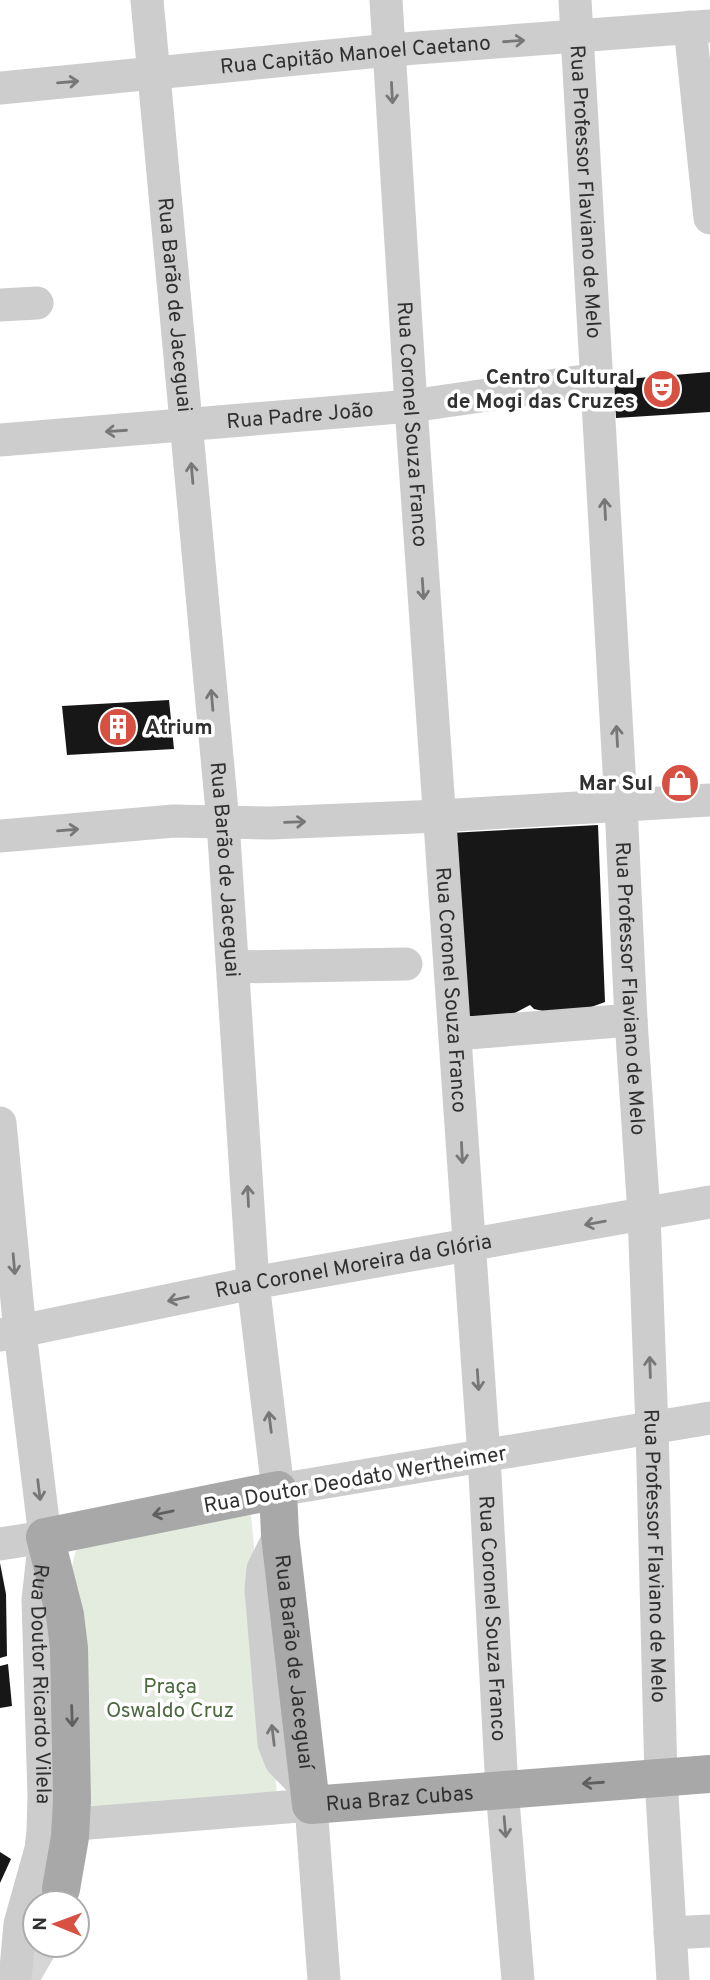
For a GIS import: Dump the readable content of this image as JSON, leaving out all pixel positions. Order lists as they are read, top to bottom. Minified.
{"streets":{"main road":["Rua Doutor Deodato Wertheimer","Rua Barão de Jaceguaí","Rua Braz Cubas"],"street":["Rua Capitão Manoel Caetano","Rua Professor Flaviano de Melo","Rua Barão de Jaceguai","Rua Padre João","Rua Coronel Souza Franco","Rua Coronel Moreira da Glória","Rua Doutor Ricardo Vilela"]},"crossings":[["Rua Capitão Manoel Caetano","Rua Professor Flaviano de Melo"],["Rua Capitão Manoel Caetano","Rua Barão de Jaceguai"],["Rua Capitão Manoel Caetano","Rua Coronel Souza Franco"],["Rua Professor Flaviano de Melo","Rua Padre João"],["Rua Professor Flaviano de Melo","Rua Coronel Moreira da Glória"],["Rua Professor Flaviano de Melo","Rua Doutor Deodato Wertheimer"],["Rua Professor Flaviano de Melo","Rua Braz Cubas"],["Rua Barão de Jaceguai","Rua Padre João"],["Rua Barão de Jaceguai","Rua Coronel Moreira da Glória"],["Rua Barão de Jaceguai","Rua Doutor Deodato Wertheimer"],["Rua Barão de Jaceguai","Rua Barão de Jaceguaí"],["Rua Padre João","Rua Coronel Souza Franco"],["Rua Coronel Souza Franco","Rua Coronel Moreira da Glória"],["Rua Coronel Souza Franco","Rua Doutor Deodato Wertheimer"],["Rua Coronel Souza Franco","Rua Braz Cubas"],["Rua Coronel Moreira da Glória","Rua Doutor Ricardo Vilela"],["Rua Doutor Deodato Wertheimer","Rua Barão de Jaceguaí"],["Rua Doutor Deodato Wertheimer","Rua Doutor Ricardo Vilela"],["Rua Barão de Jaceguaí","Rua Braz Cubas"]],"one_way":["Rua Capitão Manoel Caetano","Rua Barão de Jaceguai","Rua Coronel Souza Franco","Rua Doutor Ricardo Vilela"],"parks":["Praça Oswaldo Cruz"],"places":{"theatre":["Centro Cultural de Mogi das Cruzes"],"building":["Atrium"],"shop":["Mar Sul"]},"north":"left"}
